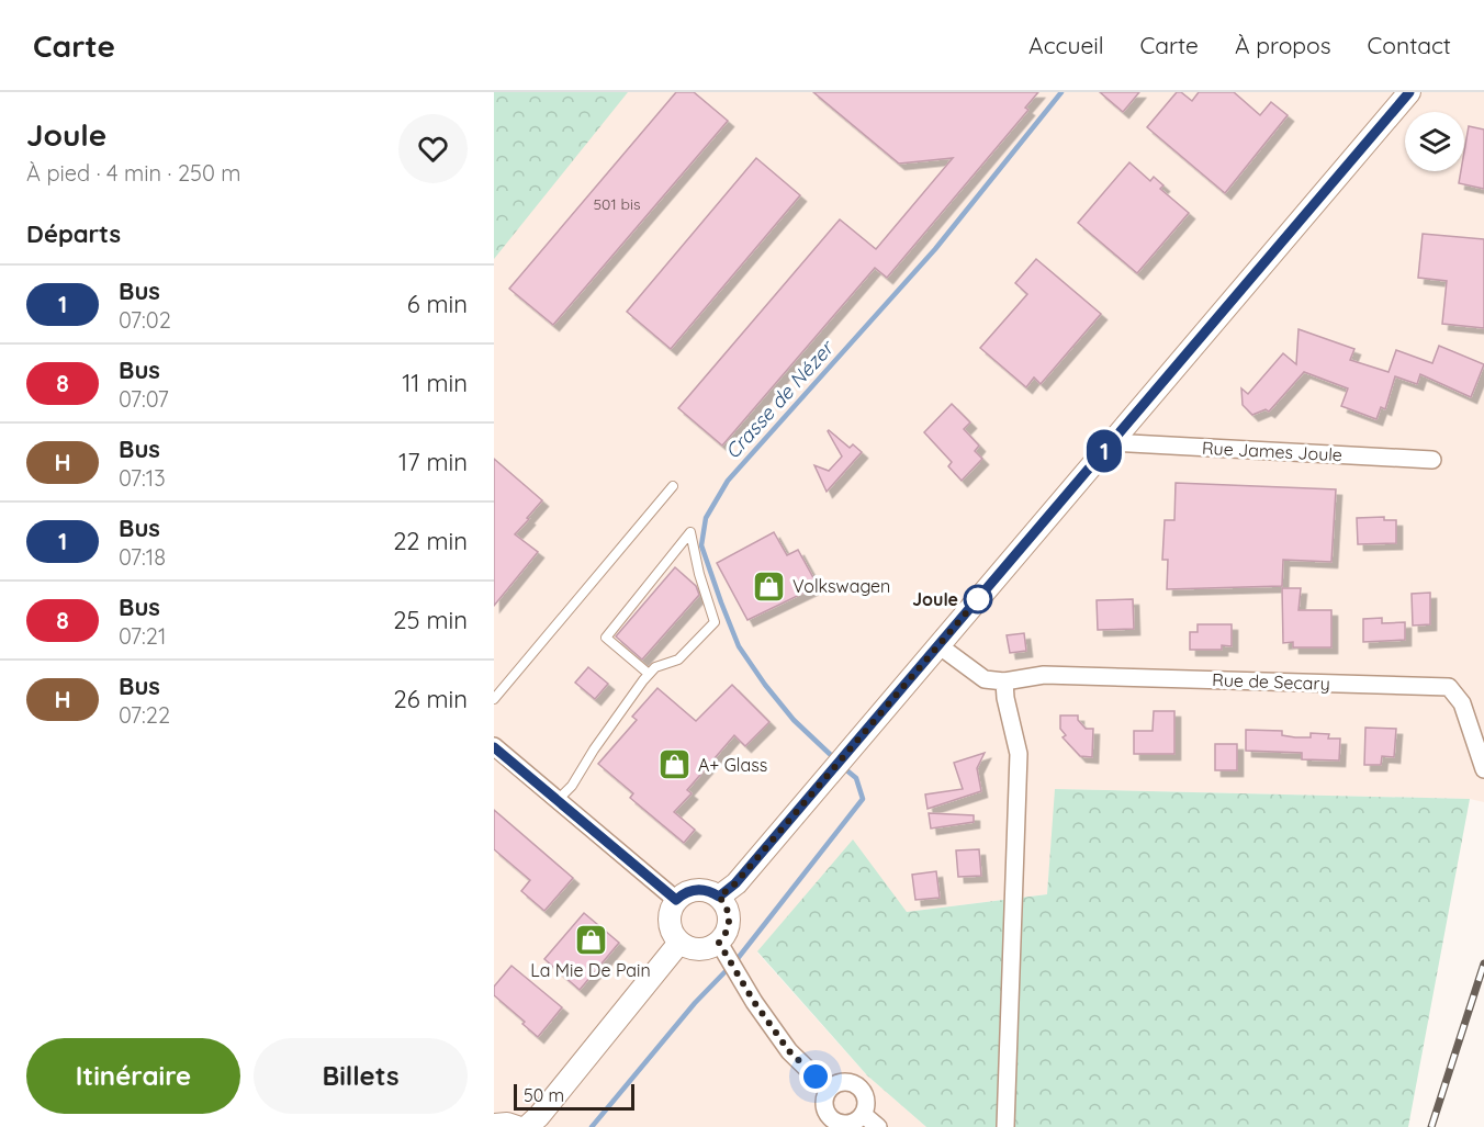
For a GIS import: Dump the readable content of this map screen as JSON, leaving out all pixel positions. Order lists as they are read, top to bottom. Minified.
{"streets":{"street":["Rue James Joule","Rue de Secary"]},"water":["Crasse de Nézer"],"places":{"shop":["Volkswagen","A+ Glass","La Mie De Pain"],"other":["Joule"]},"lines":["bus line 1"],"house_numbers":["501 bis"],"scale_bar":"50 m","page":{"header":"Carte","nav":["Accueil","Carte","À propos","Contact"],"heading":[["Joule","À pied · 4 min · 250 m"],"Départs"],"on_map":"1","list":[{"mark":"1","name":"Bus","note":"07:02","value":"6 min"},{"mark":"8","name":"Bus","note":"07:07","value":"11 min"},{"mark":"H","name":"Bus","note":"07:13","value":"17 min"},{"mark":"1","name":"Bus","note":"07:18","value":"22 min"},{"mark":"8","name":"Bus","note":"07:21","value":"25 min"},{"mark":"H","name":"Bus","note":"07:22","value":"26 min"}],"buttons":["Itinéraire","Billets"],"scale":"50 m"}}
